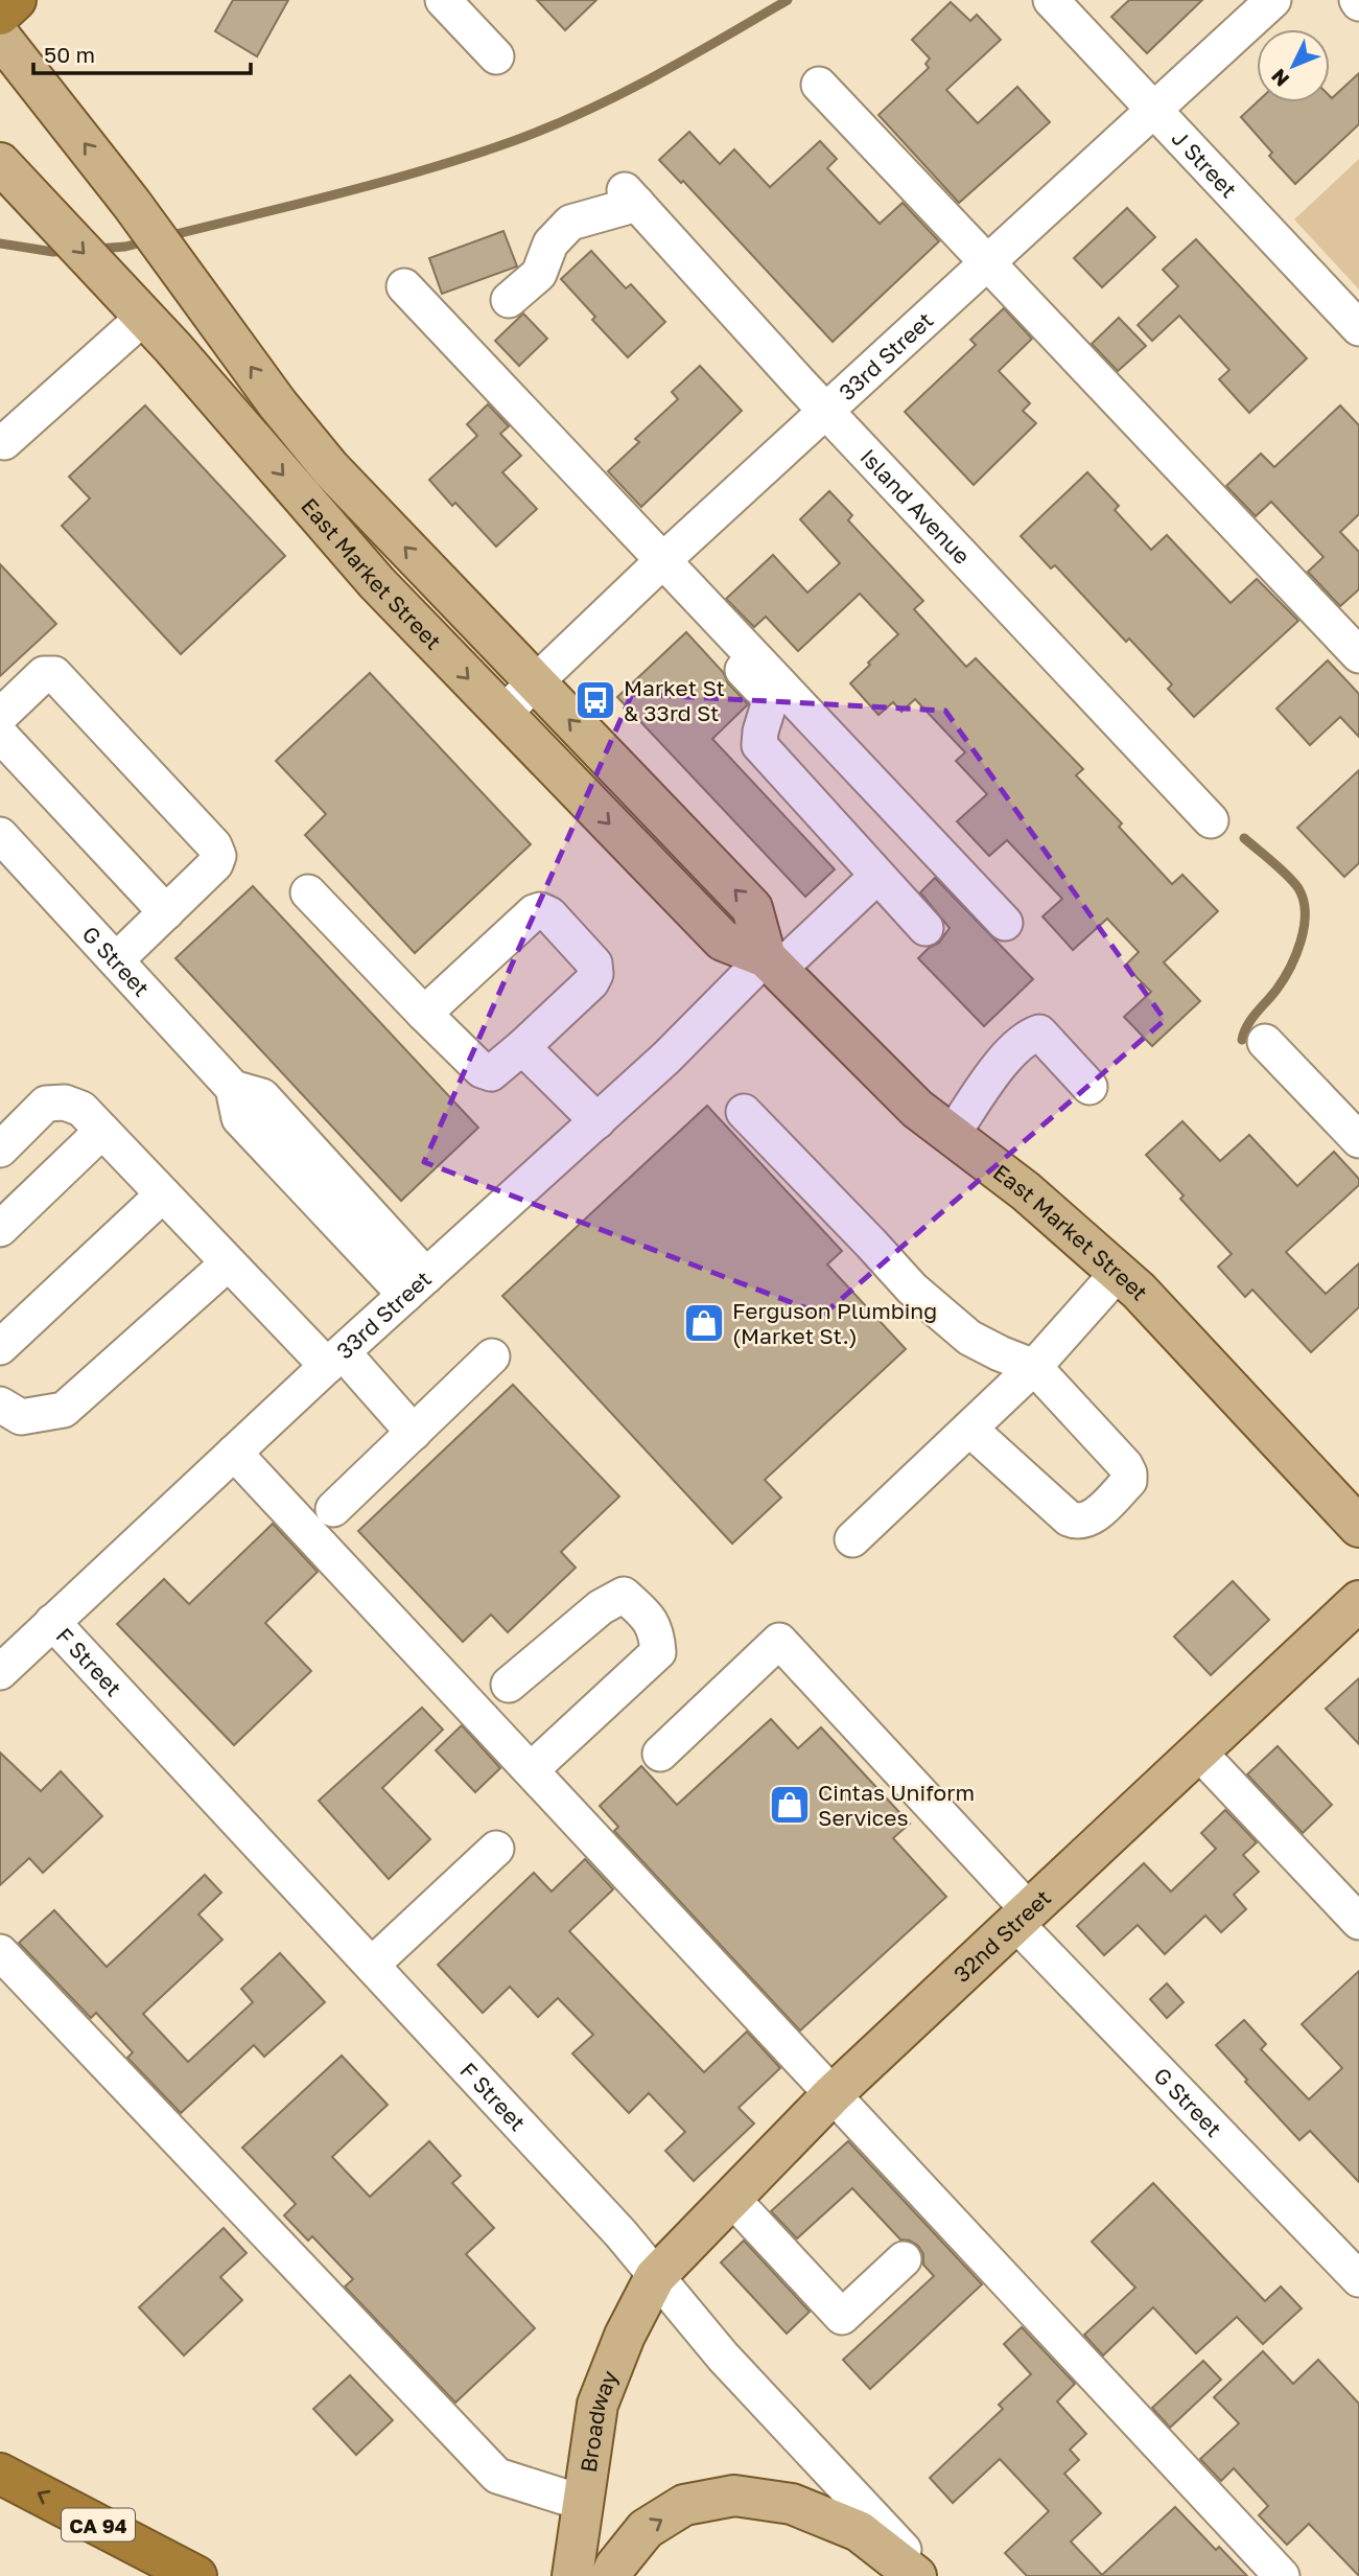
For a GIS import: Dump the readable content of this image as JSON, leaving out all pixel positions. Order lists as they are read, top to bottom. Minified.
{"streets":{"highway":["CA 94"],"main road":["East Market Street","32nd Street","Broadway"],"street":["J Street","33rd Street","Island Avenue","G Street","F Street"]},"crossings":[["J Street","33rd Street"],["33rd Street","Island Avenue"],["33rd Street","East Market Street"],["33rd Street","G Street"],["33rd Street","F Street"],["G Street","32nd Street"],["F Street","32nd Street"],["F Street","Broadway"],["32nd Street","Broadway"]],"places":{"bus stop":["Market St & 33rd St"],"shop":["Ferguson Plumbing (Market St.)","Cintas Uniform Services"]},"scale_bar":"50 m","north":"bottom left"}
